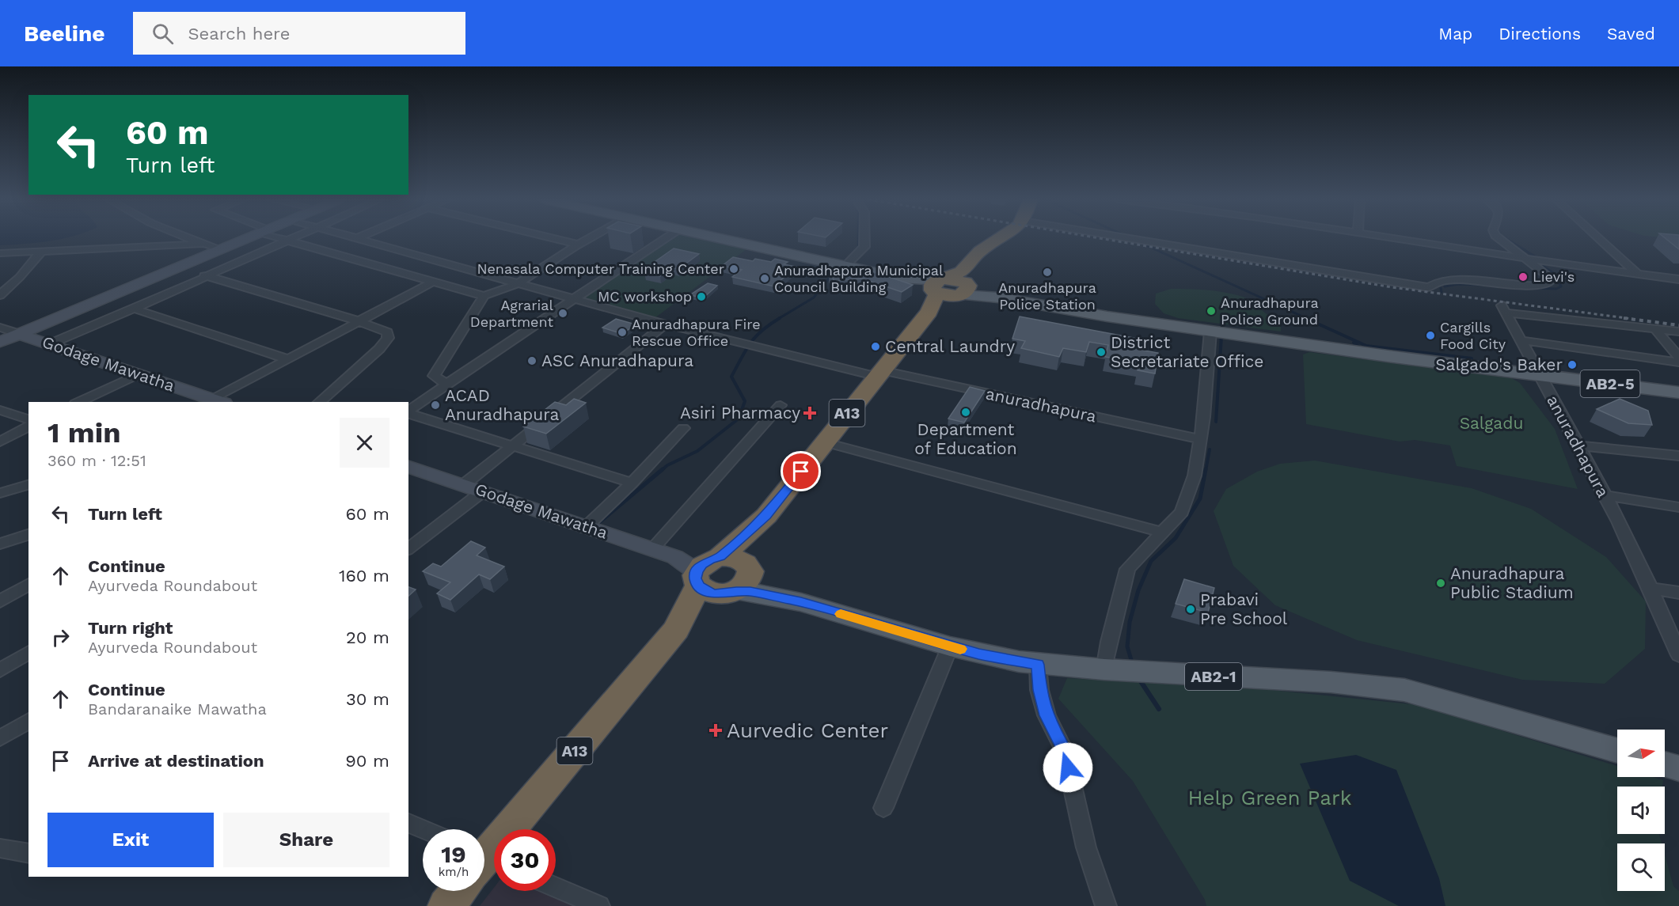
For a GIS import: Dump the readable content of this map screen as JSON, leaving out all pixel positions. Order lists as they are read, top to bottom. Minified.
{"streets":{"highway":["A13"],"main road":["AB2-5","AB2-1"],"street":["Godage Mawatha","anuradhapura"]},"crossings":[["Godage Mawatha","A13"],["AB2-5","anuradhapura"],["AB2-5","A13"],["anuradhapura","A13"],["A13","AB2-1"]],"parks":["Salgadu","Help Green Park"],"places":{"other":["Nenasala Computer Training Center","Anuradhapura Police Station","Lievi's","Anuradhapura Municipal Council Building","MC workshop","Anuradhapura Police Ground","Agrarial Department","Anuradhapura Fire Rescue Office","Cargills Food City","Central Laundry","District Secretariate Office","ASC Anuradhapura","Salgado's Baker","ACAD Anuradhapura","Department of Education","Anuradhapura Public Stadium","Prabavi Pre School"],"health":["Asiri Pharmacy","Aurvedic Center"]},"north":"right","page":{"header":"Beeline","search":"Search here","nav":["Map","Directions","Saved"],"turn":["60 m","Turn left"],"heading":["1 min","360 m · 12:51"],"list":[{"name":"Turn left","value":"60 m"},{"name":"Continue","note":"Ayurveda Roundabout","value":"160 m"},{"name":"Turn right","note":"Ayurveda Roundabout","value":"20 m"},{"name":"Continue","note":"Bandaranaike Mawatha","value":"30 m"},{"name":"Arrive at destination","value":"90 m"}],"buttons":["Exit","Share"],"speed":"19 km/h","limit":"30"}}
